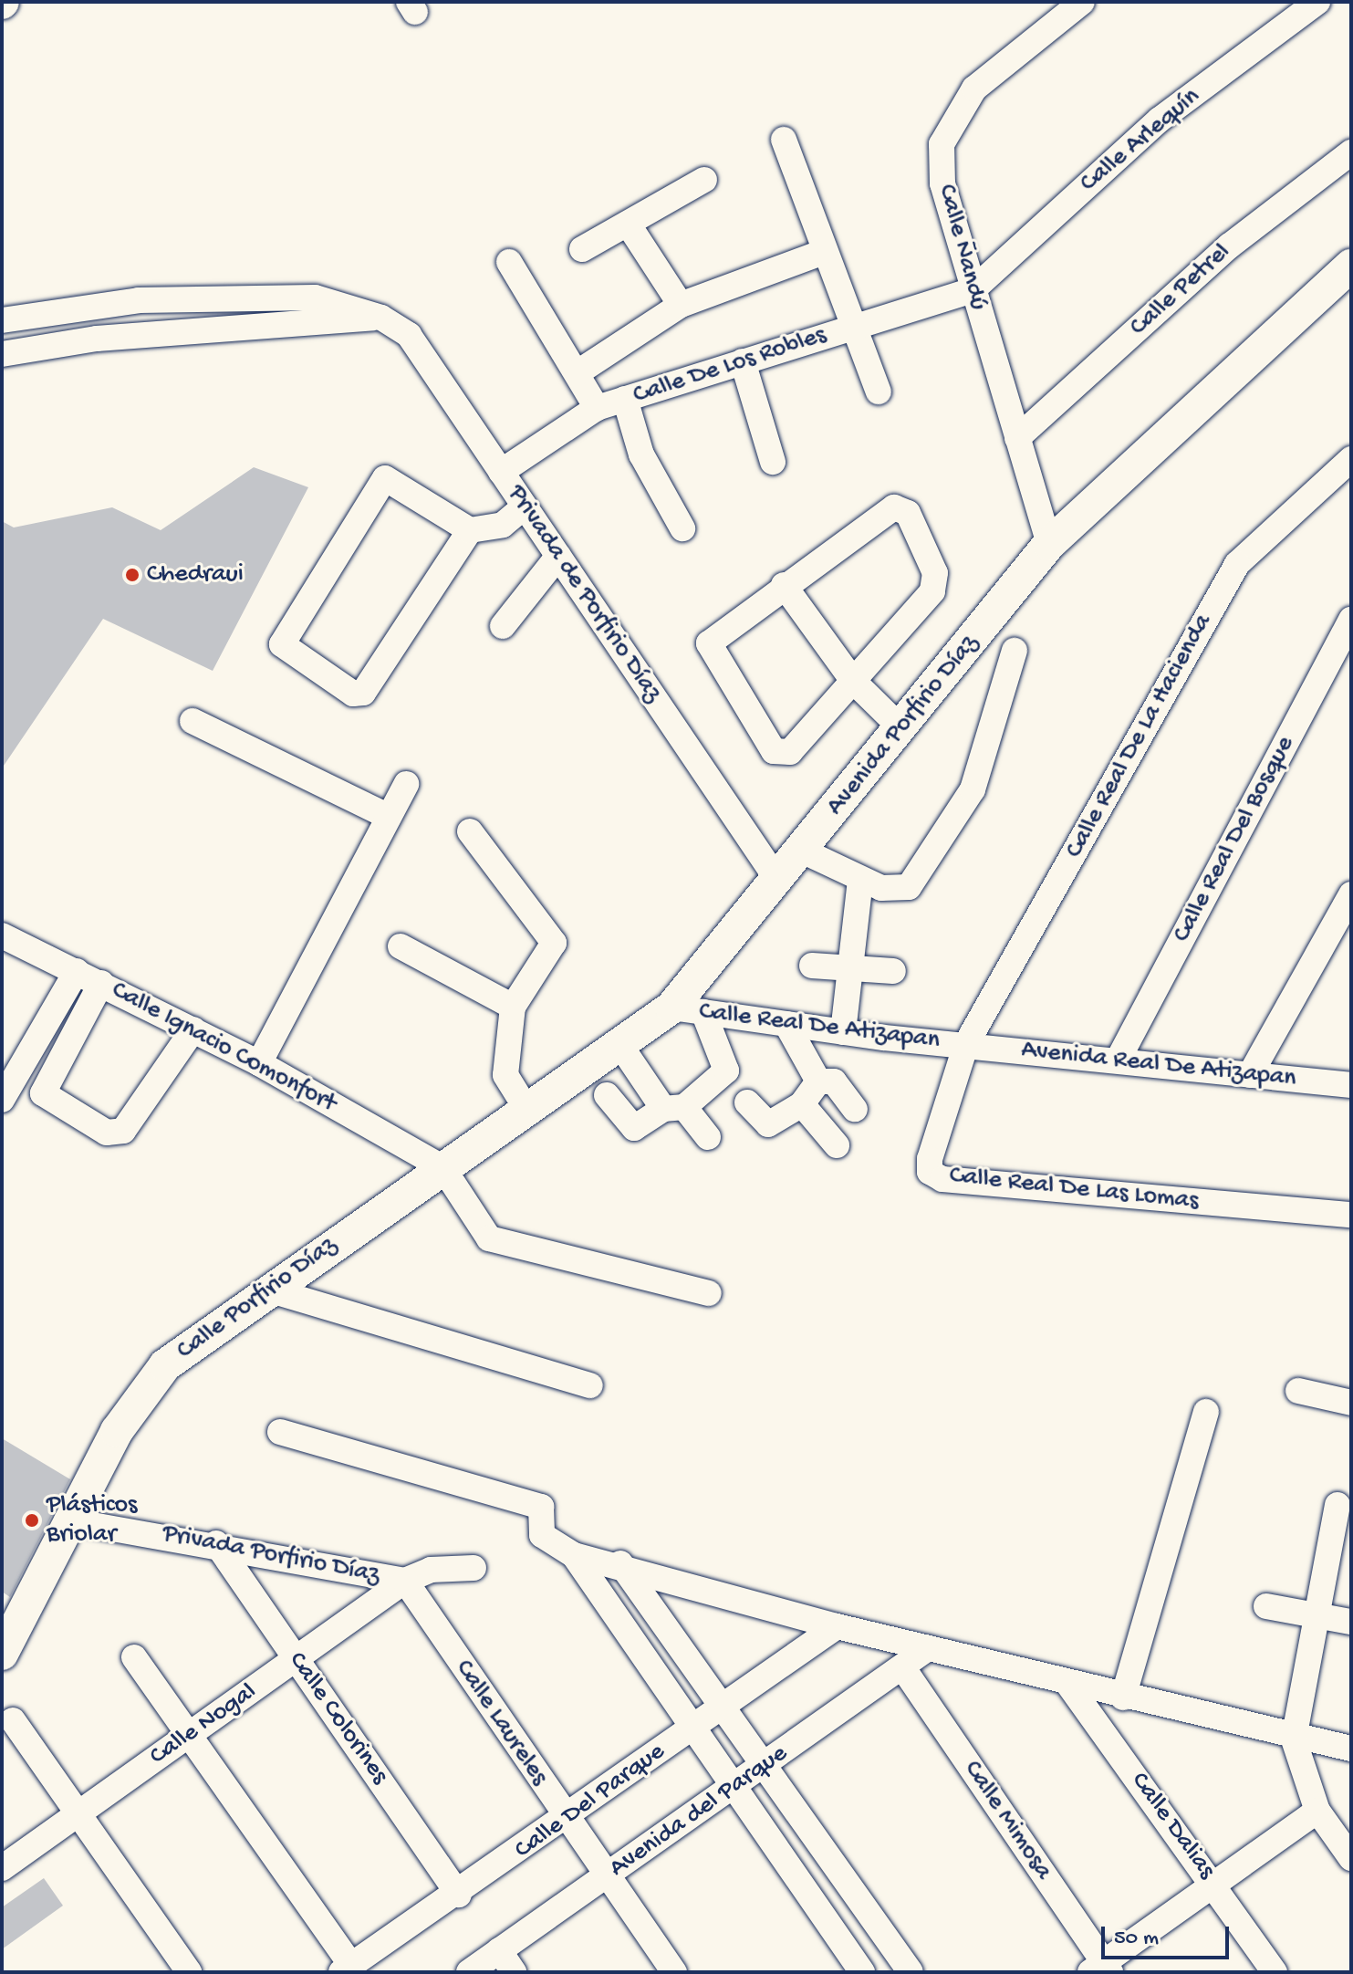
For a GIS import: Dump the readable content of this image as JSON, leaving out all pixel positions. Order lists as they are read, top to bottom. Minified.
{"streets":{"main road":["Avenida Porfirio Díaz","Calle Porfirio Díaz"],"street":["Calle Arlequín","Calle Ñandú","Calle Petrel","Calle De Los Robles","Privada de Porfirio Díaz","Calle Real De La Hacienda","Calle Real Del Bosque","Calle Real De Atizapan","Calle Ignacio Comonfort","Avenida Real De Atizapan","Calle Real De Las Lomas","Privada Porfirio Díaz","Calle Colorines","Calle Laureles","Calle Nogal","Calle Del Parque","Avenida del Parque","Calle Mimosa","Calle Dalias"]},"crossings":[["Calle Arlequín","Calle Ñandú"],["Calle Arlequín","Calle De Los Robles"],["Calle Ñandú","Calle Petrel"],["Calle Ñandú","Calle De Los Robles"],["Calle Ñandú","Avenida Porfirio Díaz"],["Calle De Los Robles","Privada de Porfirio Díaz"],["Privada de Porfirio Díaz","Avenida Porfirio Díaz"],["Avenida Porfirio Díaz","Calle Real De Atizapan"],["Avenida Porfirio Díaz","Calle Ignacio Comonfort"],["Avenida Porfirio Díaz","Calle Porfirio Díaz"],["Calle Real De La Hacienda","Calle Real De Atizapan"],["Calle Real De La Hacienda","Avenida Real De Atizapan"],["Calle Real De La Hacienda","Calle Real De Las Lomas"],["Calle Real Del Bosque","Avenida Real De Atizapan"],["Calle Real De Atizapan","Avenida Real De Atizapan"],["Calle Real De Atizapan","Calle Real De Las Lomas"],["Calle Ignacio Comonfort","Calle Porfirio Díaz"],["Avenida Real De Atizapan","Calle Real De Las Lomas"],["Calle Porfirio Díaz","Privada Porfirio Díaz"],["Privada Porfirio Díaz","Calle Colorines"],["Privada Porfirio Díaz","Calle Laureles"],["Privada Porfirio Díaz","Calle Nogal"],["Calle Colorines","Calle Nogal"],["Calle Colorines","Calle Del Parque"],["Calle Laureles","Calle Nogal"],["Calle Laureles","Calle Del Parque"],["Calle Laureles","Avenida del Parque"],["Avenida del Parque","Calle Mimosa"]],"places":["Chedraui","Plásticos Briolar"],"scale_bar":"50 m"}
